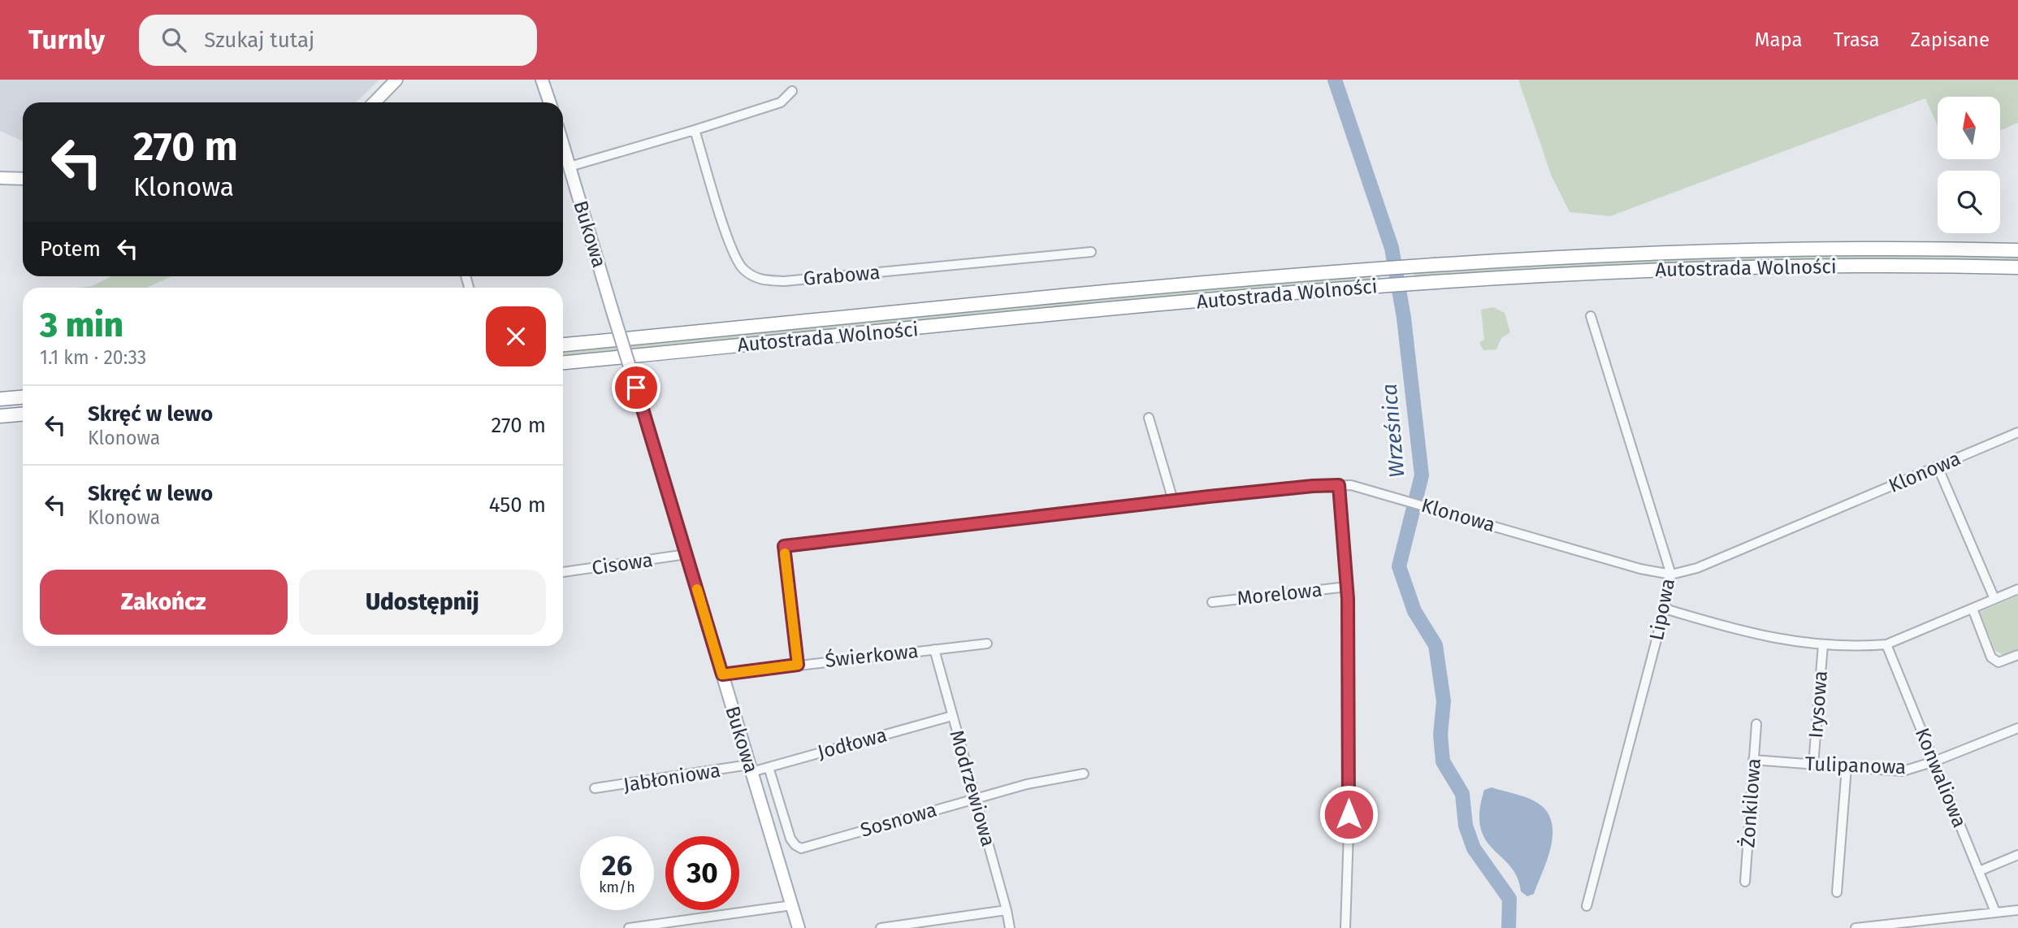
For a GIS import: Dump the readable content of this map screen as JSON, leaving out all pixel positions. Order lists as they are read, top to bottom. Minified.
{"streets":{"highway":["Autostrada Wolności"],"main road":["Bukowa"],"street":["Grabowa","Klonowa","Cisowa","Morelowa","Lipowa","Świerkowa","Irysowa","Jodłowa","Tulipanowa","Jabłoniowa","Konwaliowa","Modrzewiowa","Żonkilowa","Sosnowa"]},"crossings":[["Bukowa","Cisowa"],["Bukowa","Świerkowa"],["Bukowa","Jodłowa"],["Bukowa","Jabłoniowa"],["Klonowa","Lipowa"],["Klonowa","Świerkowa"],["Świerkowa","Modrzewiowa"],["Irysowa","Tulipanowa"],["Jodłowa","Jabłoniowa"],["Jodłowa","Modrzewiowa"],["Jodłowa","Sosnowa"],["Tulipanowa","Konwaliowa"],["Tulipanowa","Żonkilowa"],["Modrzewiowa","Sosnowa"]],"water":["Wrześnica"],"north":"top","page":{"header":"Turnly","search":"Szukaj tutaj","nav":["Mapa","Trasa","Zapisane"],"turn":["270 m","Klonowa"],"then":"Potem","heading":["3 min","1.1 km · 20:33"],"list":[{"name":"Skręć w lewo","note":"Klonowa","value":"270 m"},{"name":"Skręć w lewo","note":"Klonowa","value":"450 m"}],"buttons":["Zakończ","Udostępnij"],"speed":"26 km/h","limit":"30"}}
